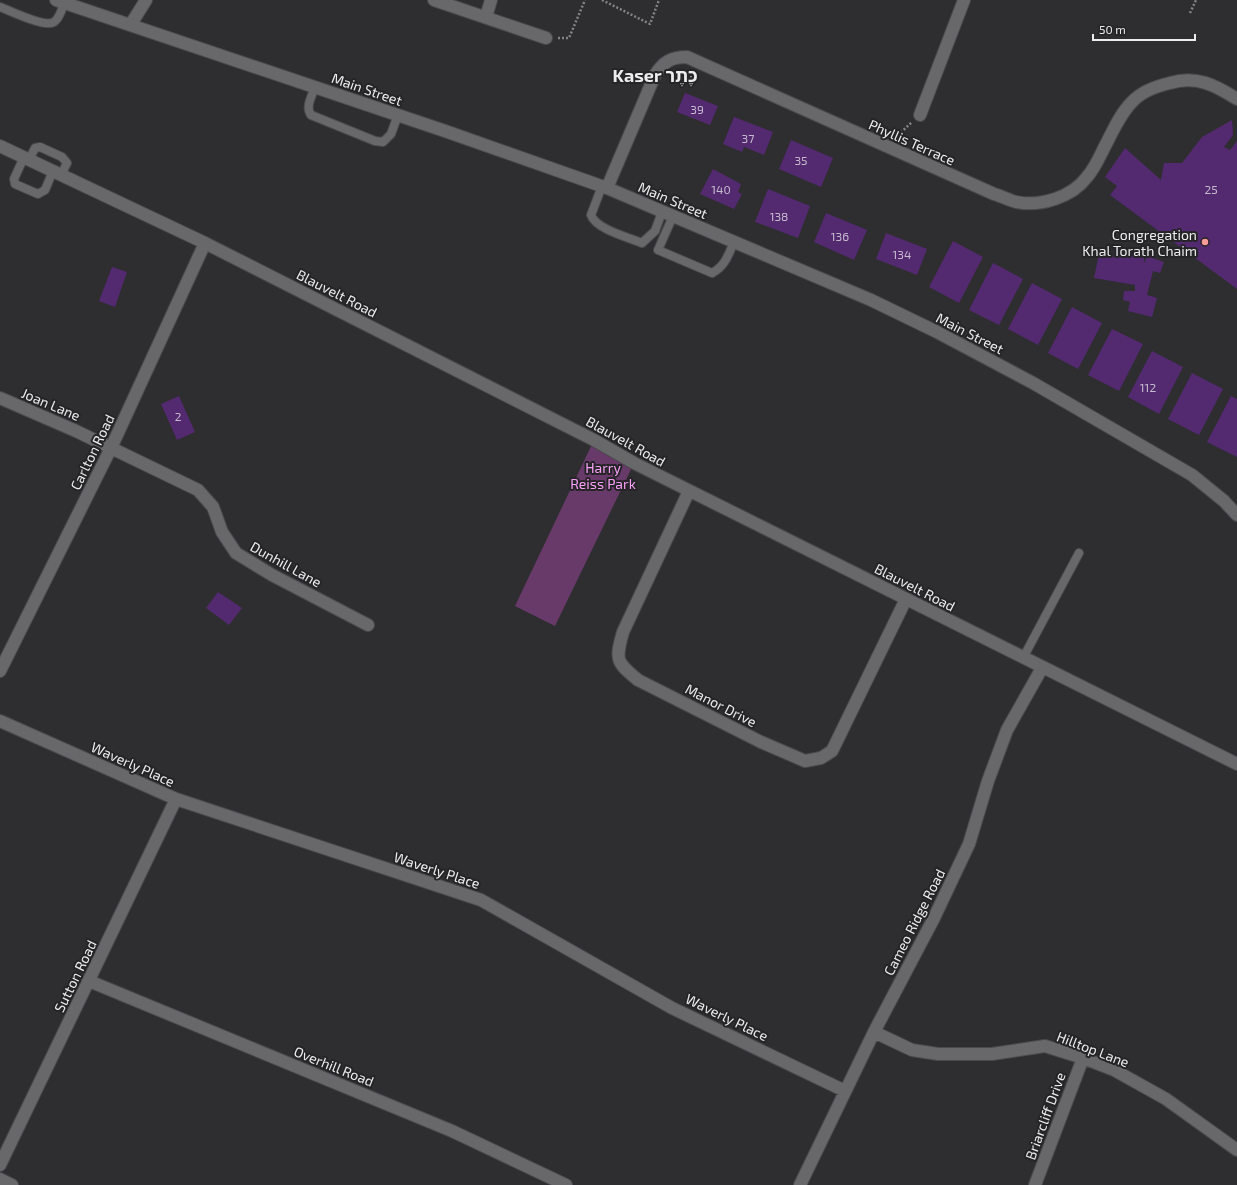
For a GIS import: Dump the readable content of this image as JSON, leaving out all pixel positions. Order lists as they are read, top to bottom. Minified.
{"streets":{"street":["Main Street","Phyllis Terrace","Blauvelt Road","Joan Lane","Carlton Road","Dunhill Lane","Manor Drive","Waverly Place","Cameo Ridge Road","Sutton Road","Hilltop Lane","Overhill Road","Briarcliff Drive"]},"crossings":[["Main Street","Phyllis Terrace"],["Blauvelt Road","Carlton Road"],["Blauvelt Road","Manor Drive"],["Blauvelt Road","Cameo Ridge Road"],["Joan Lane","Carlton Road"],["Joan Lane","Dunhill Lane"],["Carlton Road","Dunhill Lane"],["Waverly Place","Cameo Ridge Road"],["Waverly Place","Sutton Road"],["Cameo Ridge Road","Hilltop Lane"],["Sutton Road","Overhill Road"],["Hilltop Lane","Briarcliff Drive"]],"districts":["Kaser כֶּתֶר"],"parks":["Harry Reiss Park"],"places":["Congregation Khal Torath Chaim"],"house_numbers":["39","37","35","140","25","138","136","134","112","2"],"scale_bar":"50 m"}
